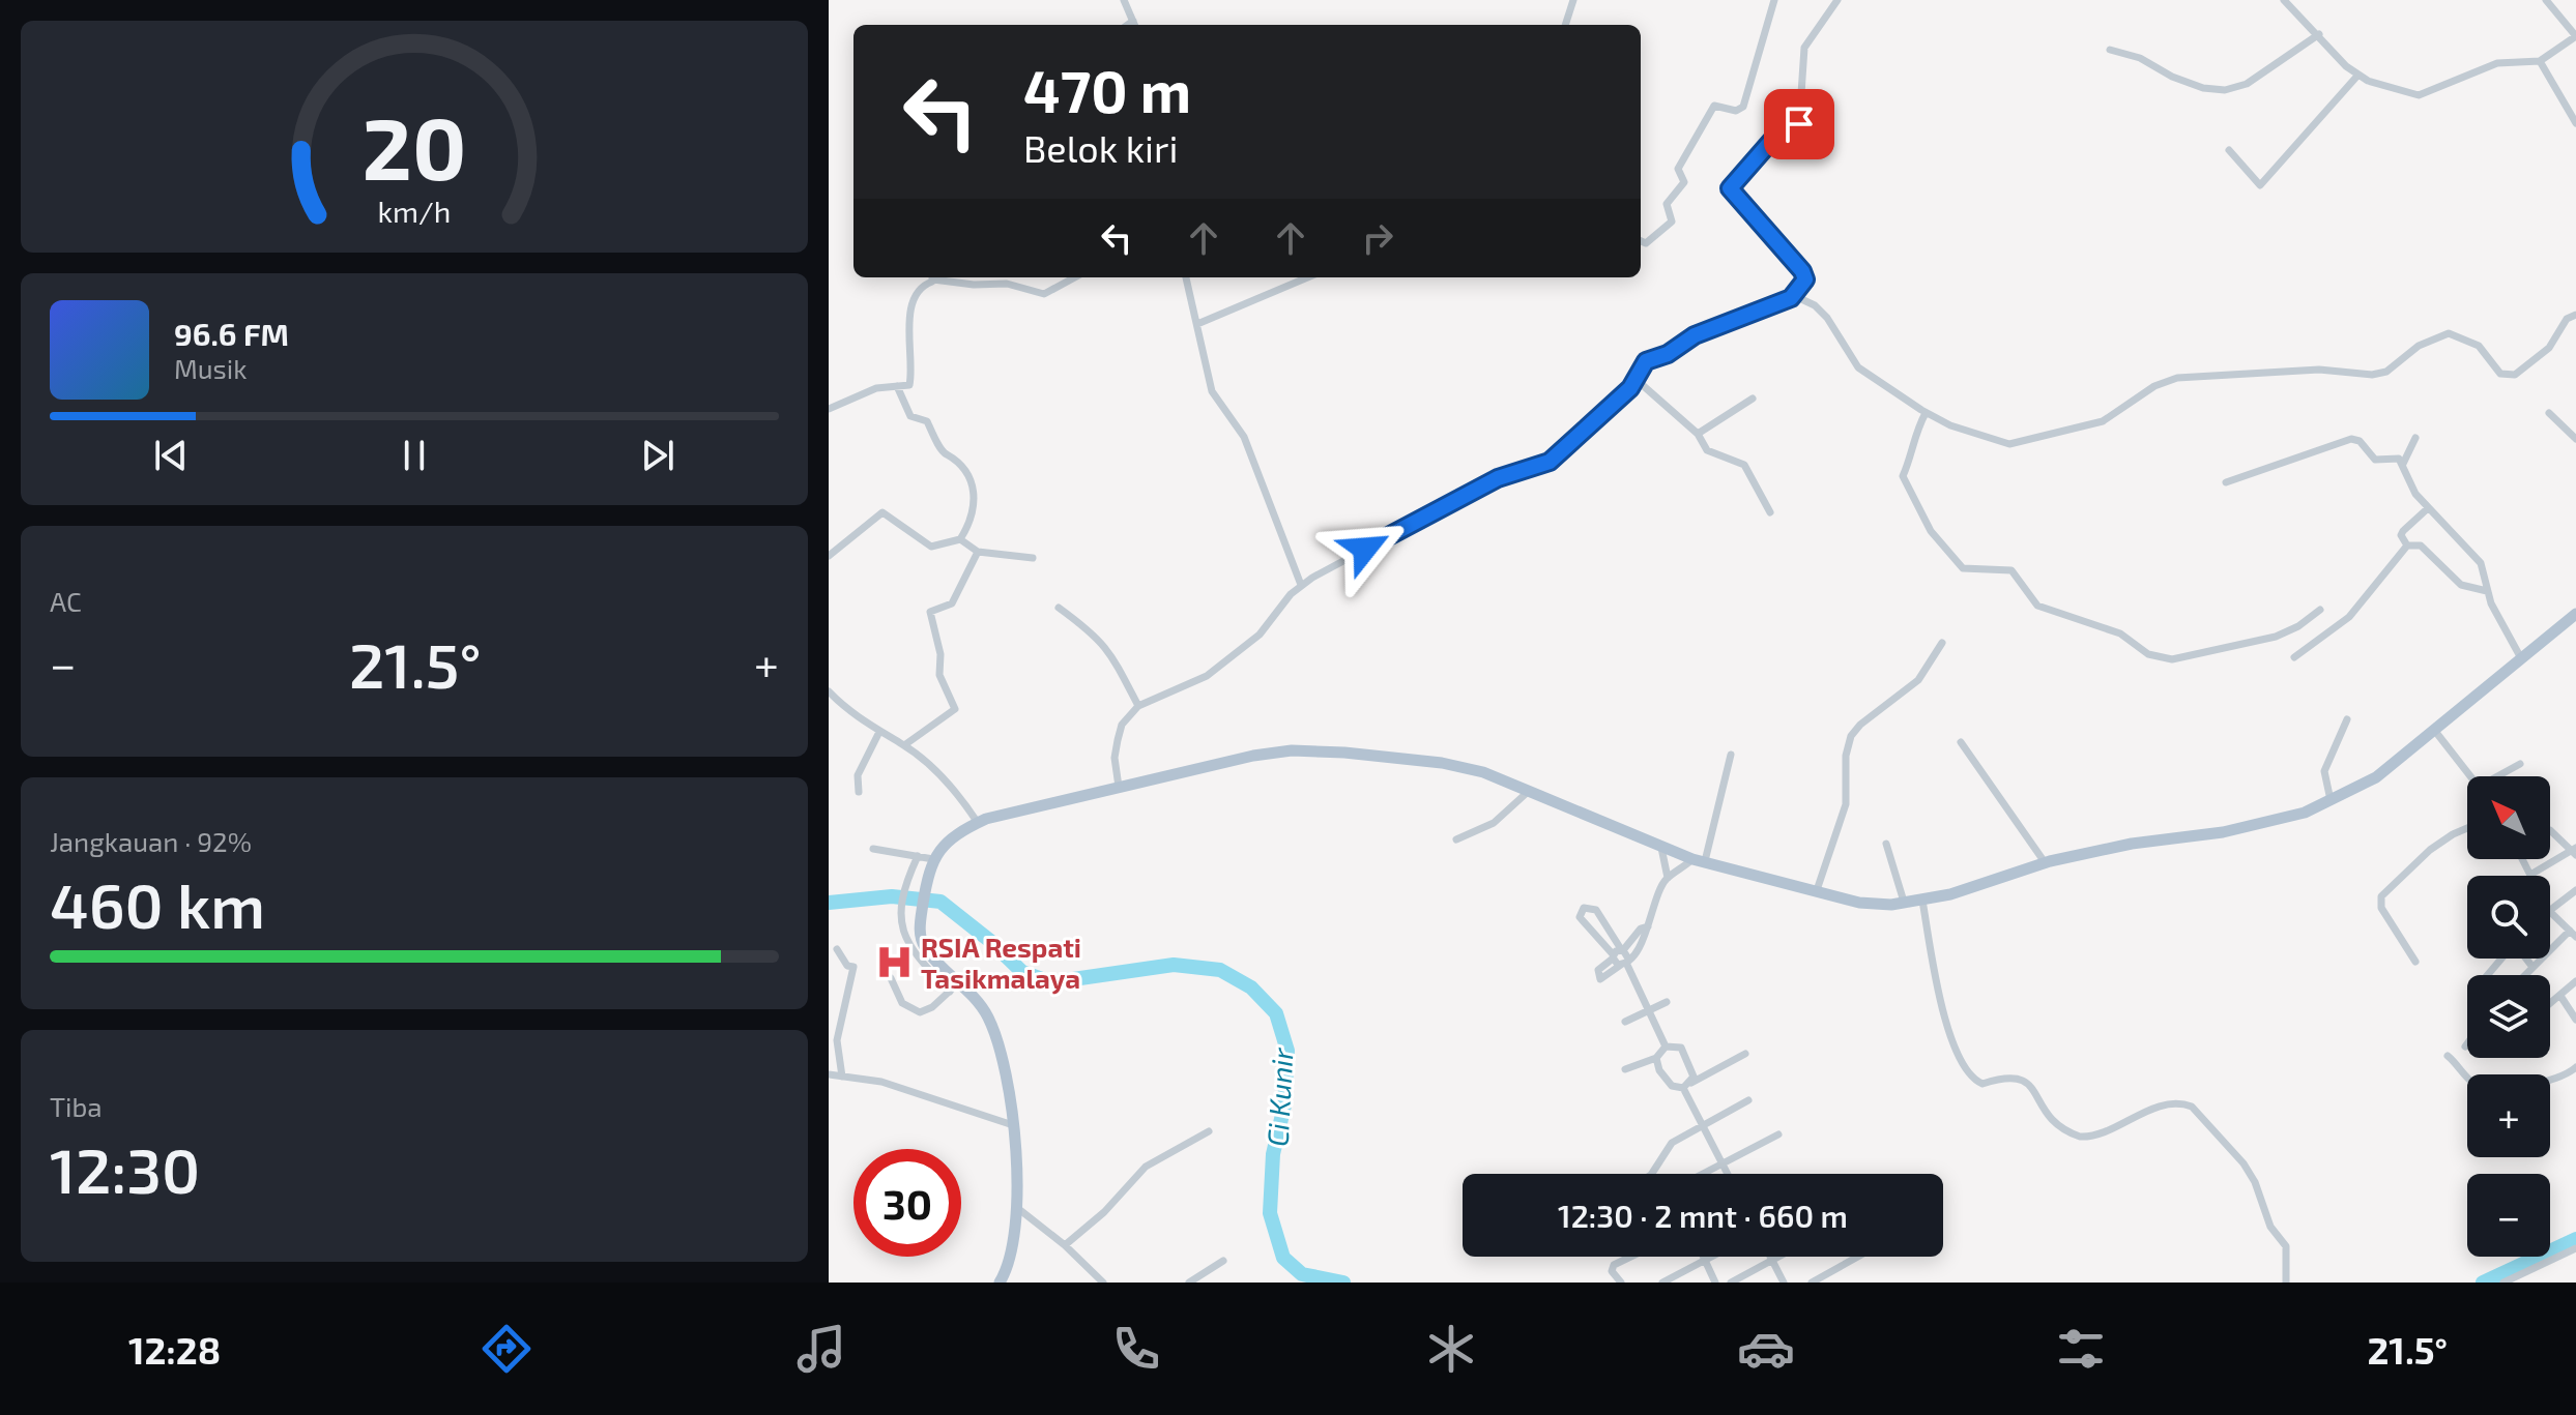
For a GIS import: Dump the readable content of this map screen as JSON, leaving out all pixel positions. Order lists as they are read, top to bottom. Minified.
{"water":["Ci Kunir"],"places":{"hospital":["RSIA Respati Tasikmalaya"]},"north":"top left","page":{"turn":["470 m","Belok kiri"],"song":["96.6 FM","Musik"],"tile":["AC",["Jangkauan · 92%","460 km"],["Tiba","12:30"]],"heat":["−","21.5°","+"],"map_buttons":["+","−"],"limit":"30","trip":"12:30 · 2 mnt · 660 m","tabs":["12:28","21.5°"],"gauge":["20","km/h"]}}
